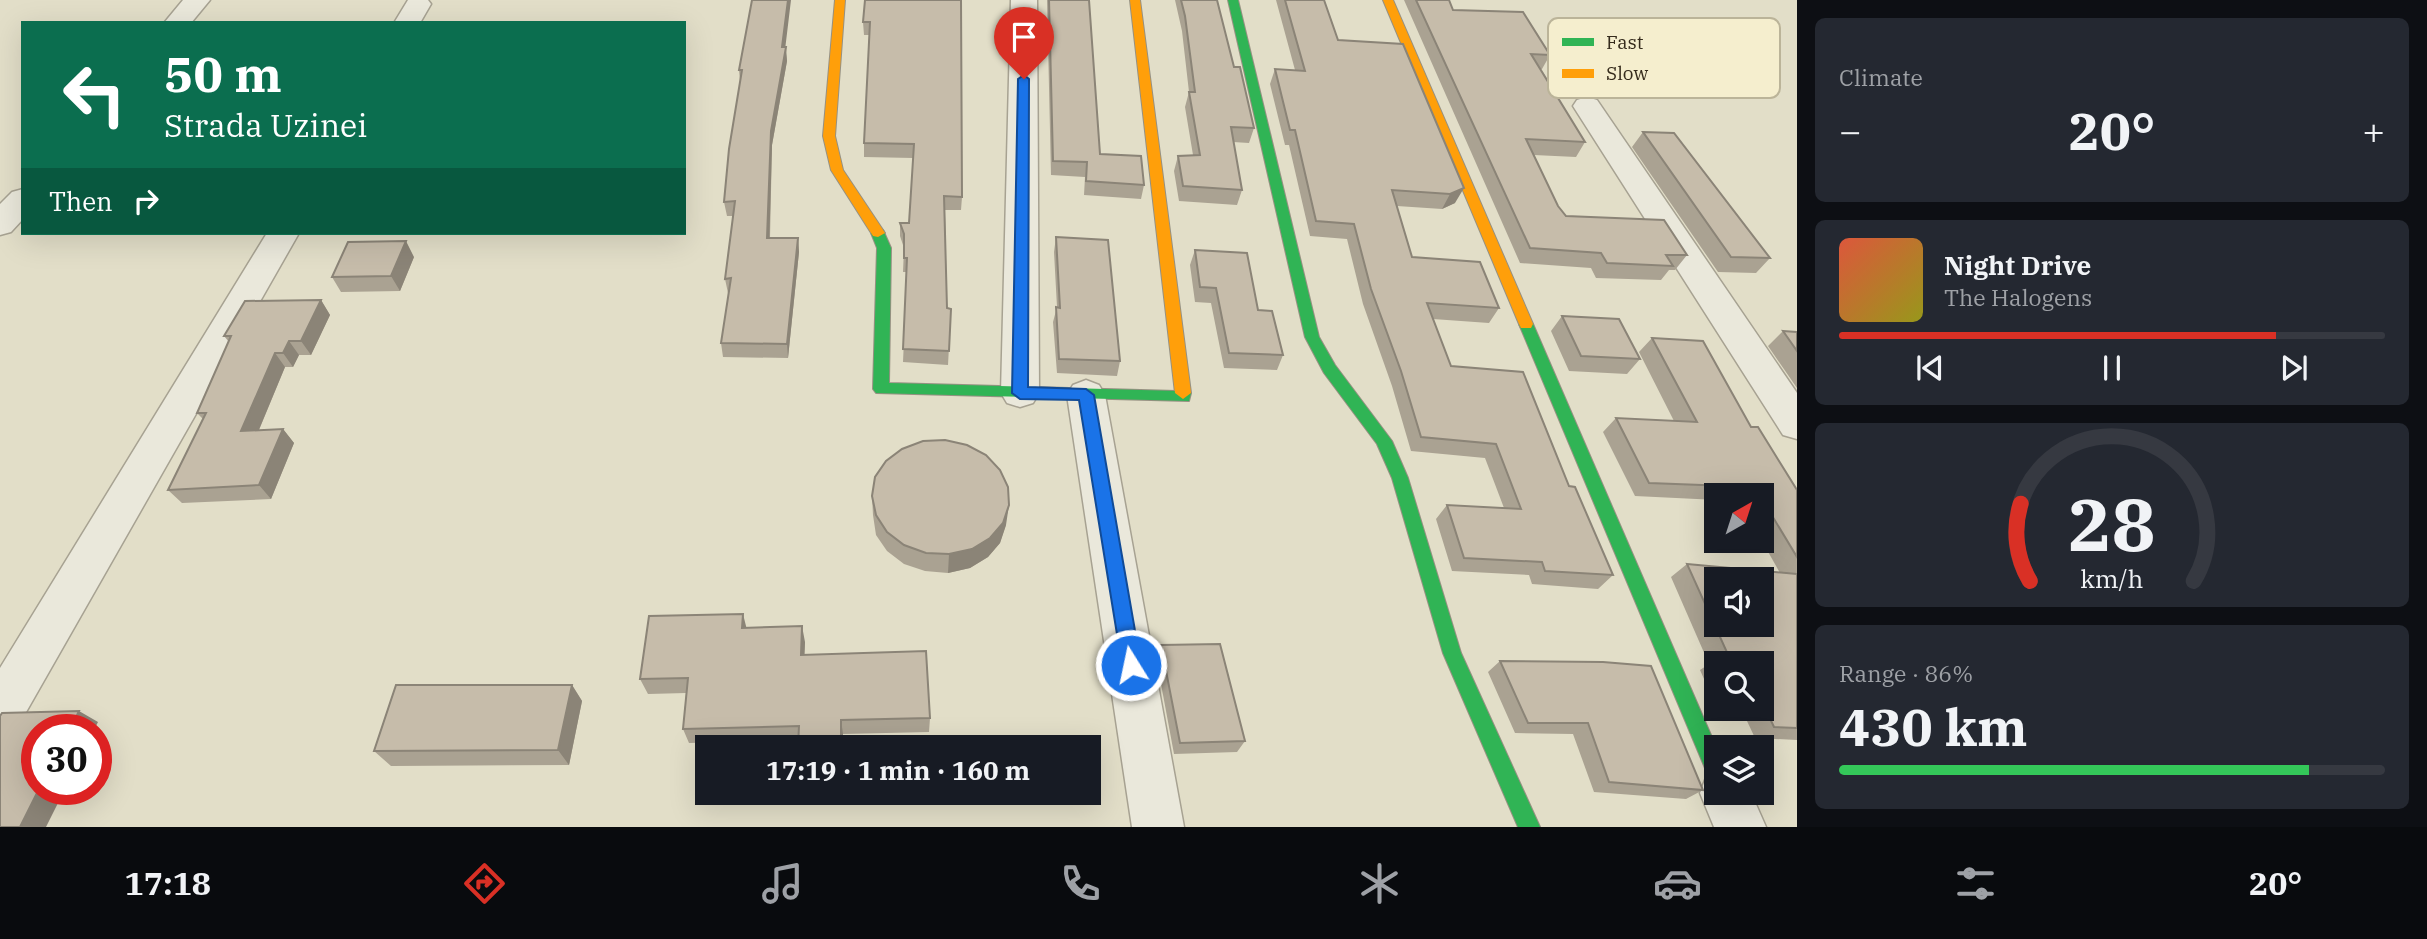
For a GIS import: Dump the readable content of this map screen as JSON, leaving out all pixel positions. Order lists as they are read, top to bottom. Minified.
{"legend":["Fast","Slow"],"north":"top right","page":{"tile":["Climate",["Range · 86%","430 km"]],"turn":["50 m","Strada Uzinei"],"heat":["−","20°","+"],"then":"Then","song":["Night Drive","The Halogens"],"limit":"30","trip":"17:19 · 1 min · 160 m","tabs":["17:18","20°"],"gauge":["28","km/h"]}}
